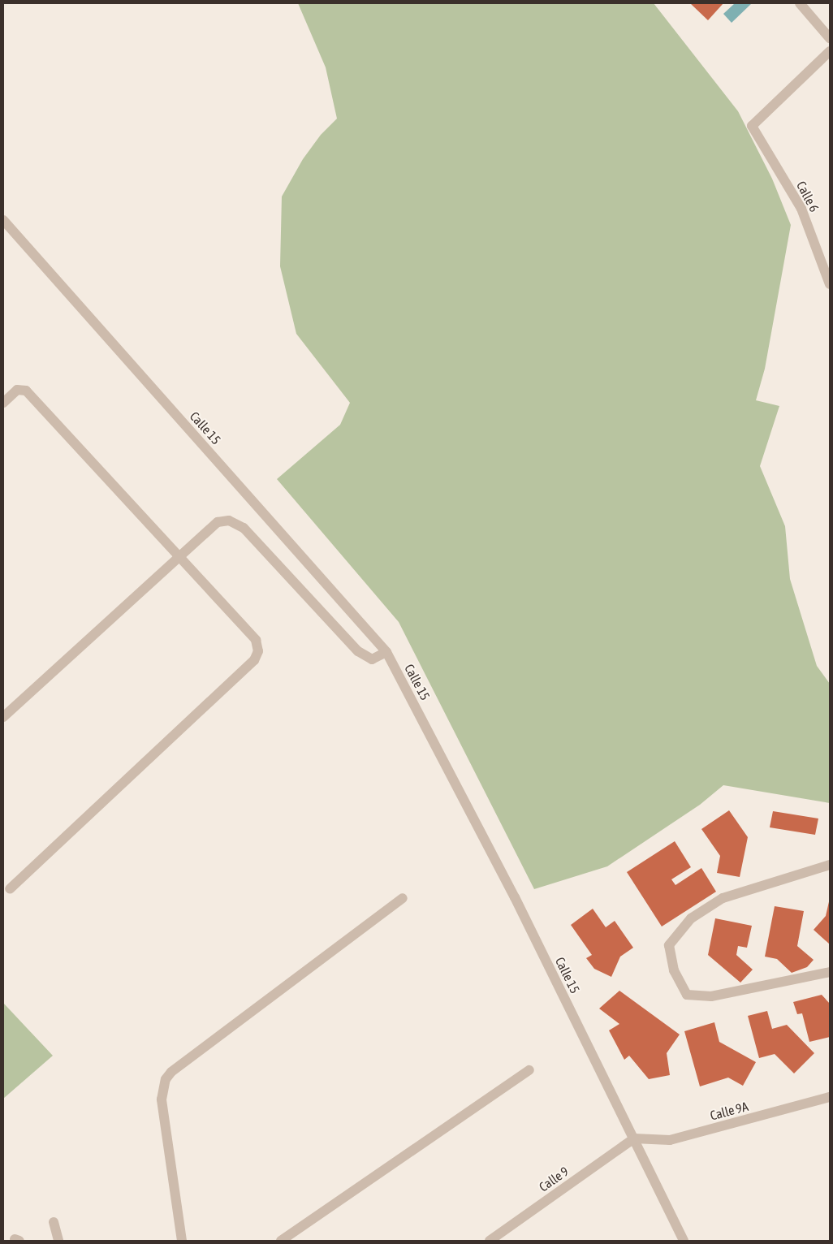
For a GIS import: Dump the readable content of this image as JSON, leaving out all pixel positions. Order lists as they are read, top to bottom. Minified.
{"streets":{"street":["Calle 6","Calle 15","Calle 9A","Calle 9"]},"crossings":[["Calle 15","Calle 9A"],["Calle 15","Calle 9"],["Calle 9A","Calle 9"]]}
